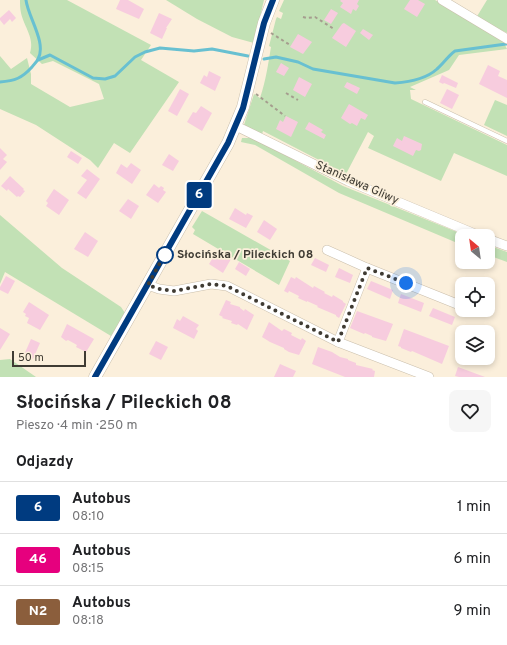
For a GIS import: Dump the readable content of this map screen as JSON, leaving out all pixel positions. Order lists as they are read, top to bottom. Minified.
{"streets":{"street":["Stanisława Gliwy"]},"places":["Słocińska / Pileckich 08"],"lines":["bus line 6"],"scale_bar":"50 m","north":"top left","page":{"on_map":"6","scale":"50 m","heading":[["Słocińska / Pileckich 08","Pieszo · 4 min · 250 m"],"Odjazdy"],"list":[{"mark":"6","name":"Autobus","note":"08:10","value":"1 min"},{"mark":"46","name":"Autobus","note":"08:15","value":"6 min"},{"mark":"N2","name":"Autobus","note":"08:18","value":"9 min"}]}}
